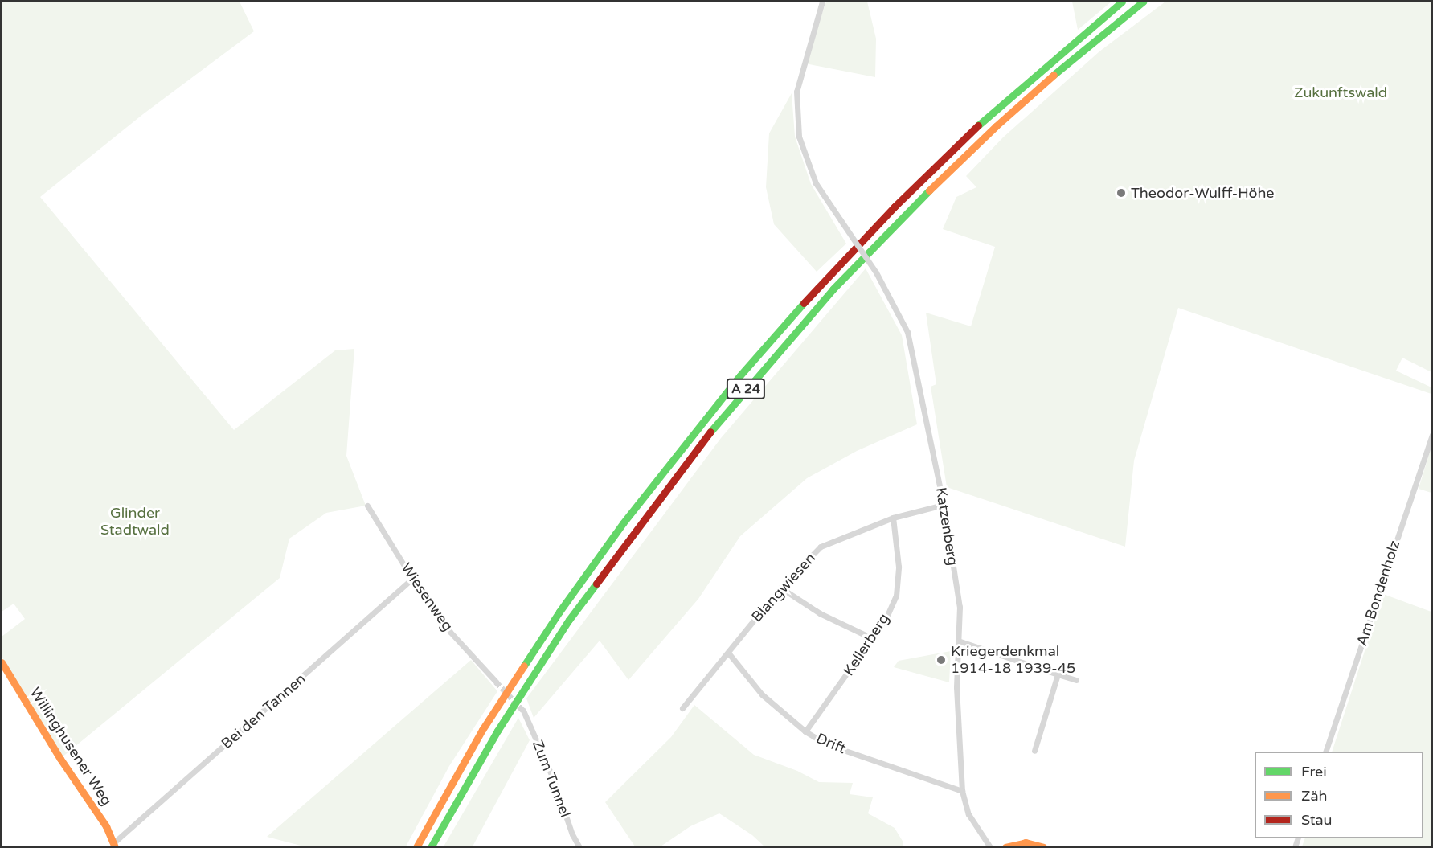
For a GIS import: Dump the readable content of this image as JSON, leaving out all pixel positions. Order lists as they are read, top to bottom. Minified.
{"streets":{"main road":["A 24","Willinghusener Weg"],"street":["Katzenberg","Blangwiesen","Am Bondenholz","Wiesenweg","Kellerberg","Bei den Tannen","Drift","Zum Tunnel"]},"crossings":[["Katzenberg","Blangwiesen"],["Katzenberg","Drift"],["Blangwiesen","Kellerberg"],["Blangwiesen","Drift"],["Wiesenweg","Bei den Tannen"],["Kellerberg","Drift"],["Bei den Tannen","Willinghusener Weg"]],"parks":["Zukunftswald","Glinder Stadtwald"],"places":["Theodor-Wulff-Höhe","Kriegerdenkmal 1914-18 1939-45"],"legend":["Frei","Zäh","Stau"]}
